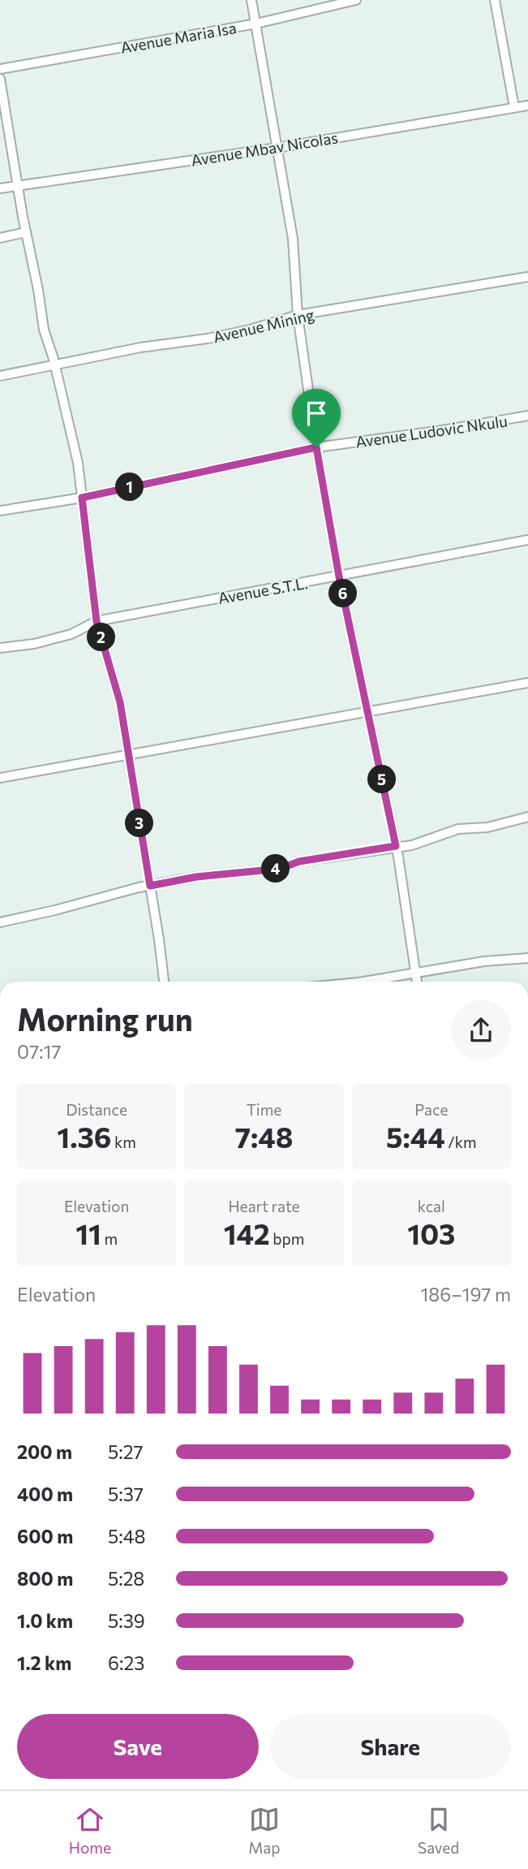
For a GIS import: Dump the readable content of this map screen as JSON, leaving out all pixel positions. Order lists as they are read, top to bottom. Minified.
{"streets":{"street":["Avenue Maria Isa","Avenue Mbav Nicolas","Avenue Mining","Avenue Ludovic Nkulu","Avenue S.T.L."]},"page":{"pins":["1","6","2","5","3","4"],"heading":["Morning run","07:17"],"stats":[["Distance","1.36 km"],["Time","7:48"],["Pace","5:44 /km"],["Elevation","11 m"],["Heart rate","142 bpm"],["kcal","103"]],"chart":["Elevation","186–197 m"],"list":[{"name":"200 m","note":"5:27"},{"name":"400 m","note":"5:37"},{"name":"600 m","note":"5:48"},{"name":"800 m","note":"5:28"},{"name":"1.0 km","note":"5:39"},{"name":"1.2 km","note":"6:23"}],"buttons":["Save","Share"],"tabs":["Home","Map","Saved"]}}
